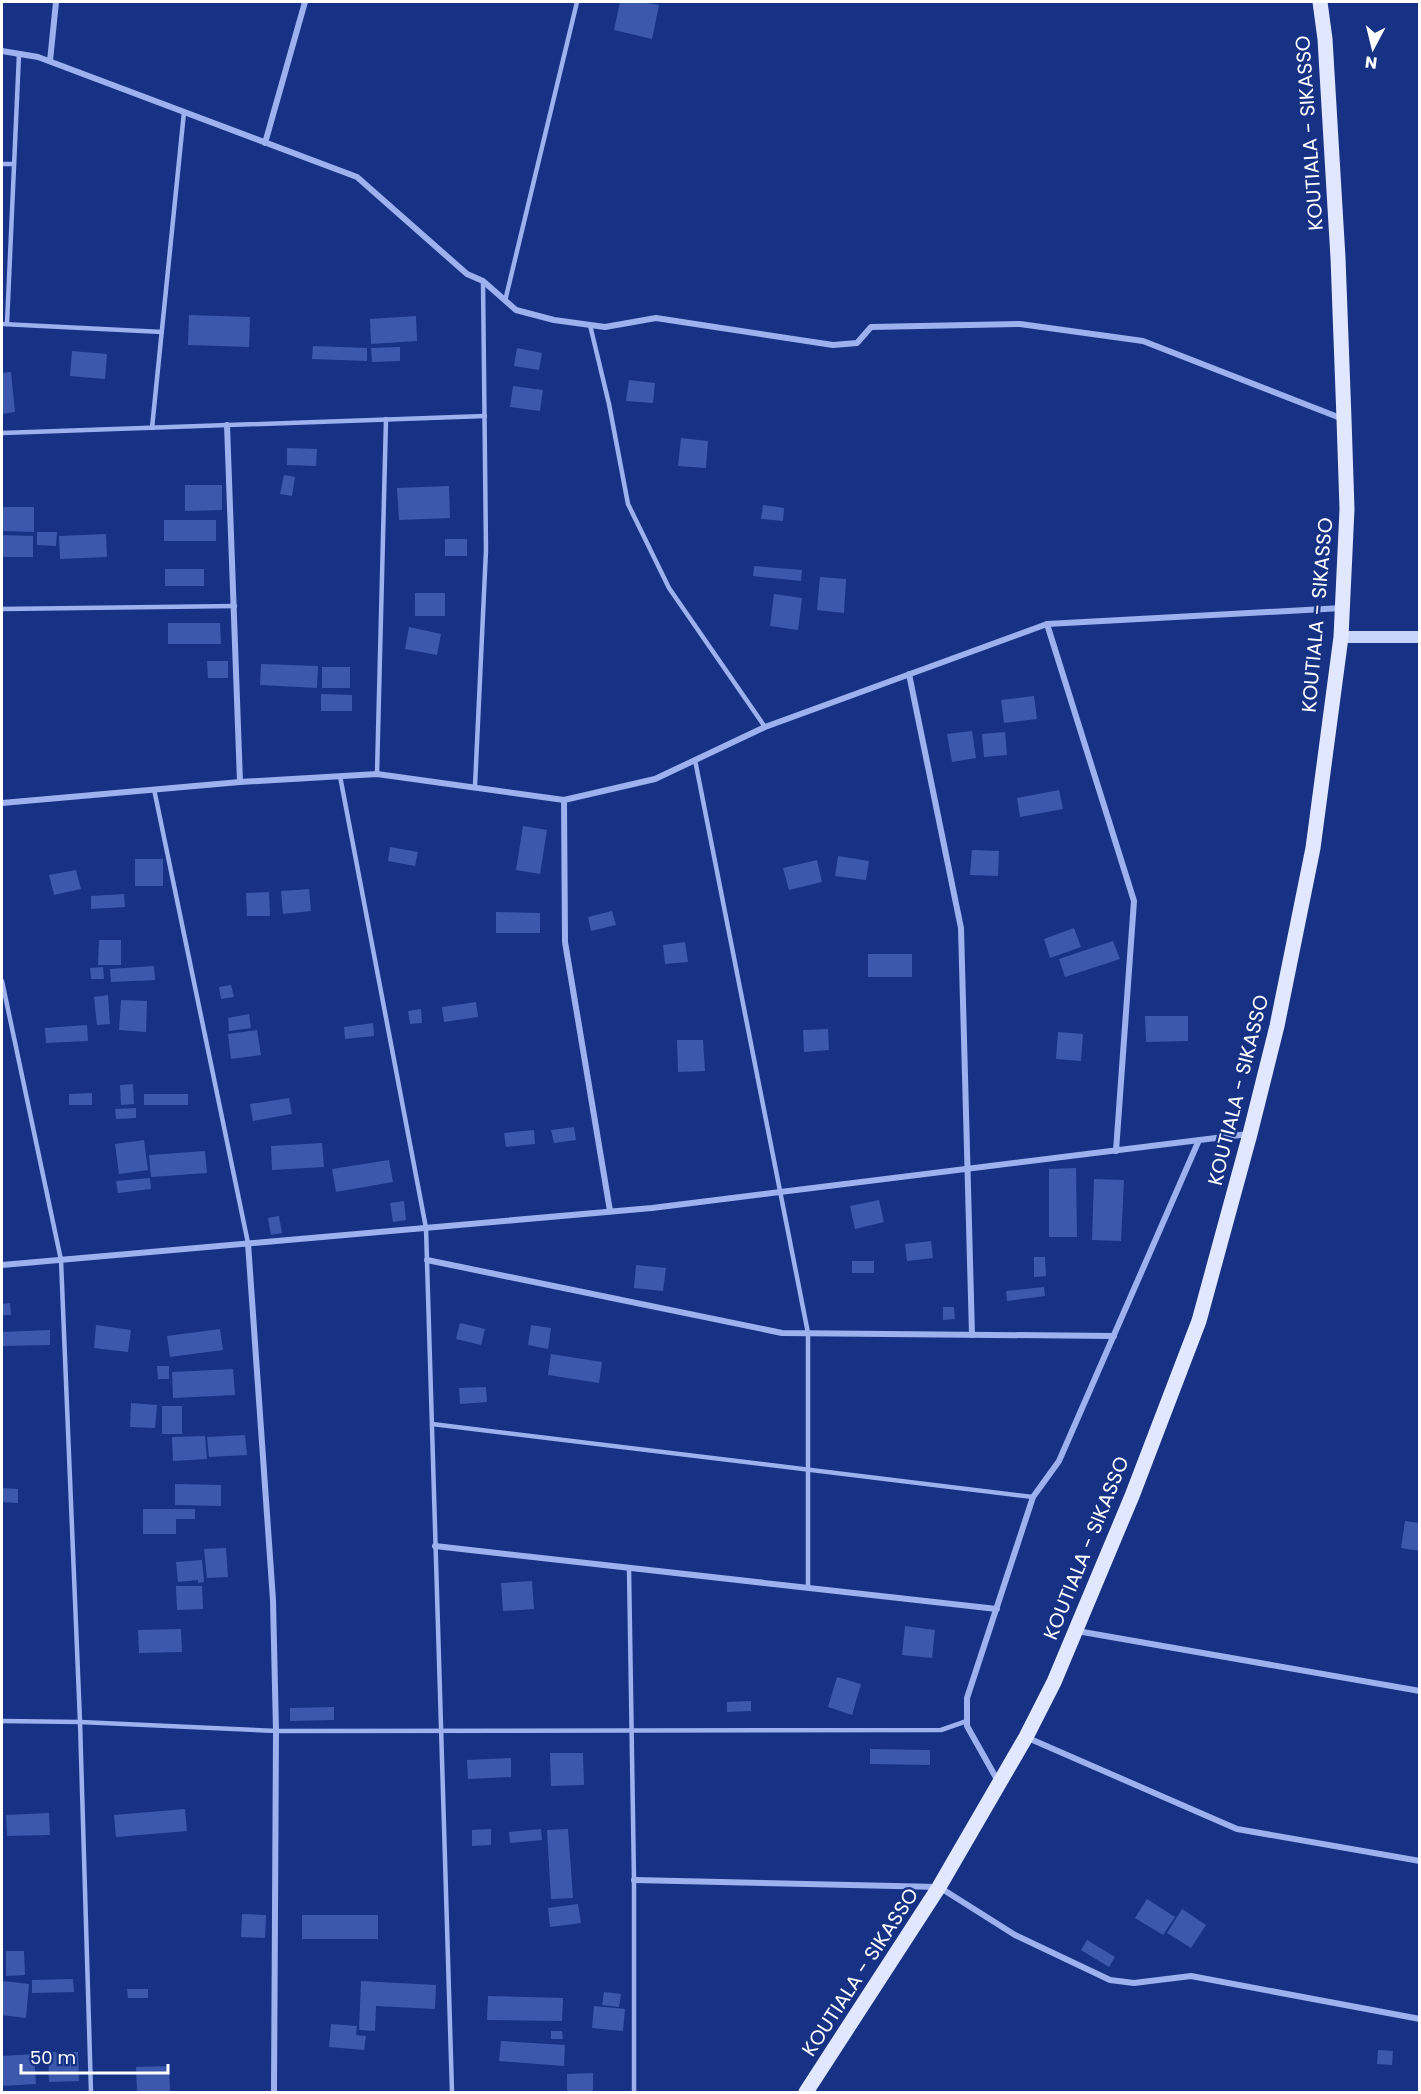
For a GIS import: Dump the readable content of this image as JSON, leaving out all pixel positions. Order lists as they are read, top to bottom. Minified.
{"streets":{"main road":["KOUTIALA - SIKASSO"]},"scale_bar":"50 m","north":"bottom"}
